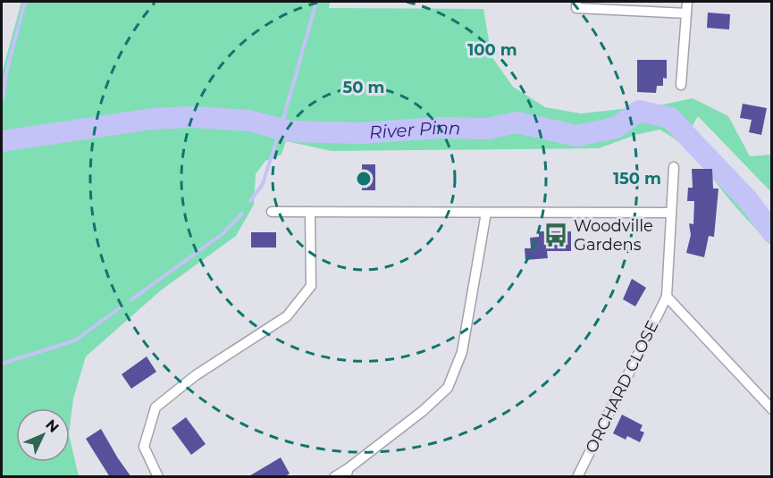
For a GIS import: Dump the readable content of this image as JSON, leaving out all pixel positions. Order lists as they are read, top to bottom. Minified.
{"streets":{"street":["ORCHARD CLOSE"]},"water":["River Pinn"],"places":{"bus stop":["Woodville Gardens"]},"north":"top right","rings":["100 m","50 m","150 m"]}
